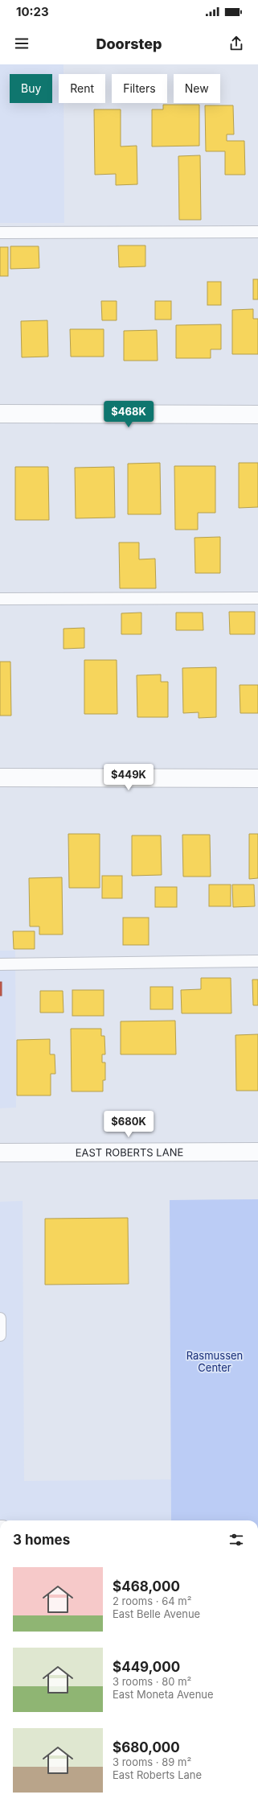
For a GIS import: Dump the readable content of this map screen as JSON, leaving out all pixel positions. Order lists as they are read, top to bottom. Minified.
{"streets":{"street":["EAST ROBERTS LANE"]},"parks":["Rasmussen Center"],"page":{"status":"10:23","header":"Doorstep","chip":["Buy","Rent","Filters","New"],"price":["$468K","$449K","$680K"],"heading":"3 homes","list":[{"name":"$468,000","note":"2 rooms · 64 m² · East Belle Avenue"},{"name":"$449,000","note":"3 rooms · 80 m² · East Moneta Avenue"},{"name":"$680,000","note":"3 rooms · 89 m² · East Roberts Lane"}]}}
